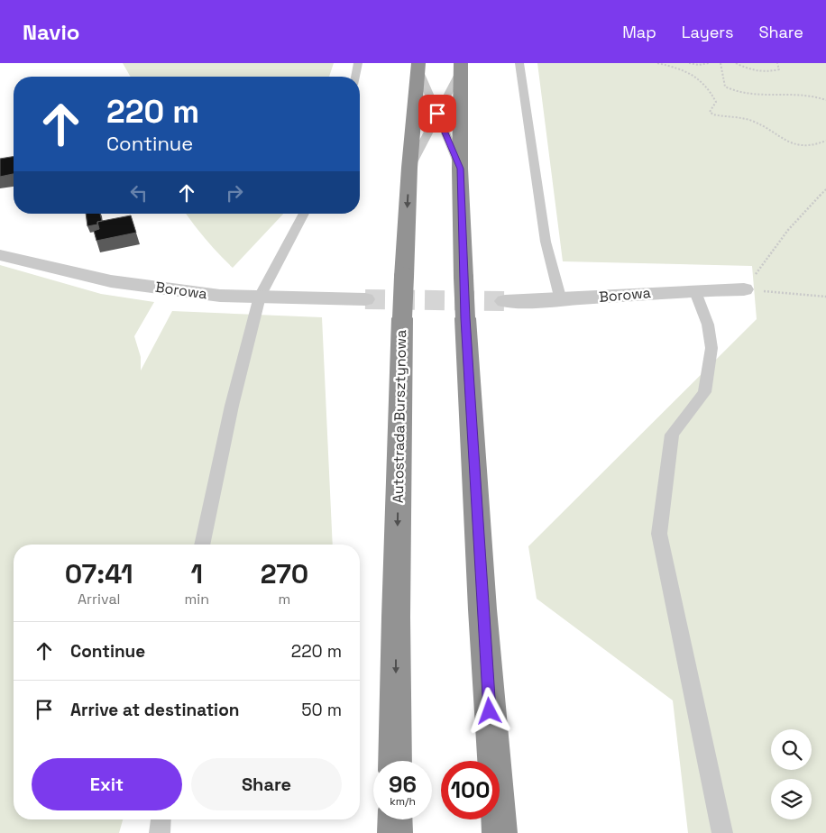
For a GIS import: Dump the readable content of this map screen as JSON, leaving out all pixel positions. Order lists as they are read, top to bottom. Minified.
{"streets":{"highway":["Autostrada Bursztynowa"],"street":["Borowa"]},"page":{"header":"Navio","nav":["Map","Layers","Share"],"turn":["220 m","Continue"],"eta":["07:41","Arrival","1","min","270","m"],"list":[{"name":"Continue","value":"220 m"},{"name":"Arrive at destination","value":"50 m"}],"buttons":["Exit","Share"],"speed":"96 km/h","limit":"100"}}
